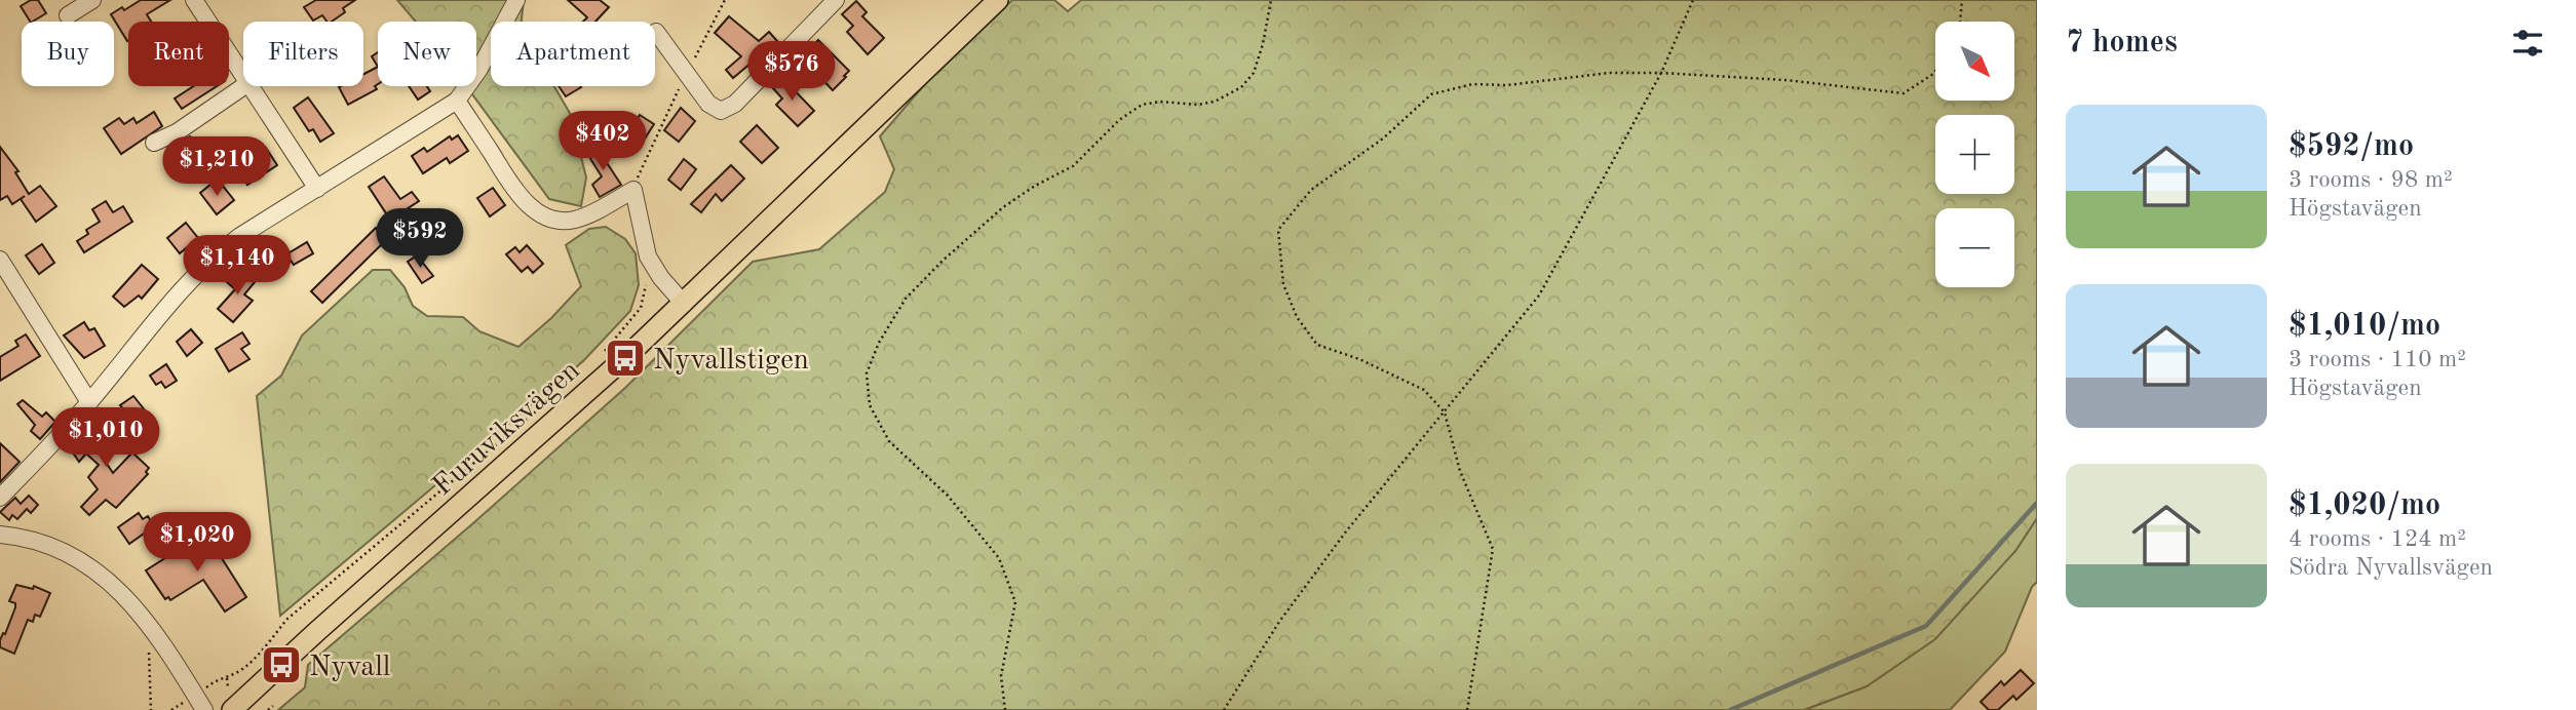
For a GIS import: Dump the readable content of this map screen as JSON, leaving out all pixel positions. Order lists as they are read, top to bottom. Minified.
{"streets":{"main road":["Furuviksvägen"]},"places":{"bus stop":["Nyvallstigen","Nyvall"]},"north":"bottom right","page":{"heading":"7 homes","map_buttons":["+","−"],"chip":["Buy","Rent","Filters","New","Apartment"],"price":["$576","$402","$1,210","$592","$1,140","$1,010","$1,020"],"list":[{"name":"$592/mo","note":"3 rooms · 98 m² · Högstavägen"},{"name":"$1,010/mo","note":"3 rooms · 110 m² · Högstavägen"},{"name":"$1,020/mo","note":"4 rooms · 124 m² · Södra Nyvallsvägen"}]}}
